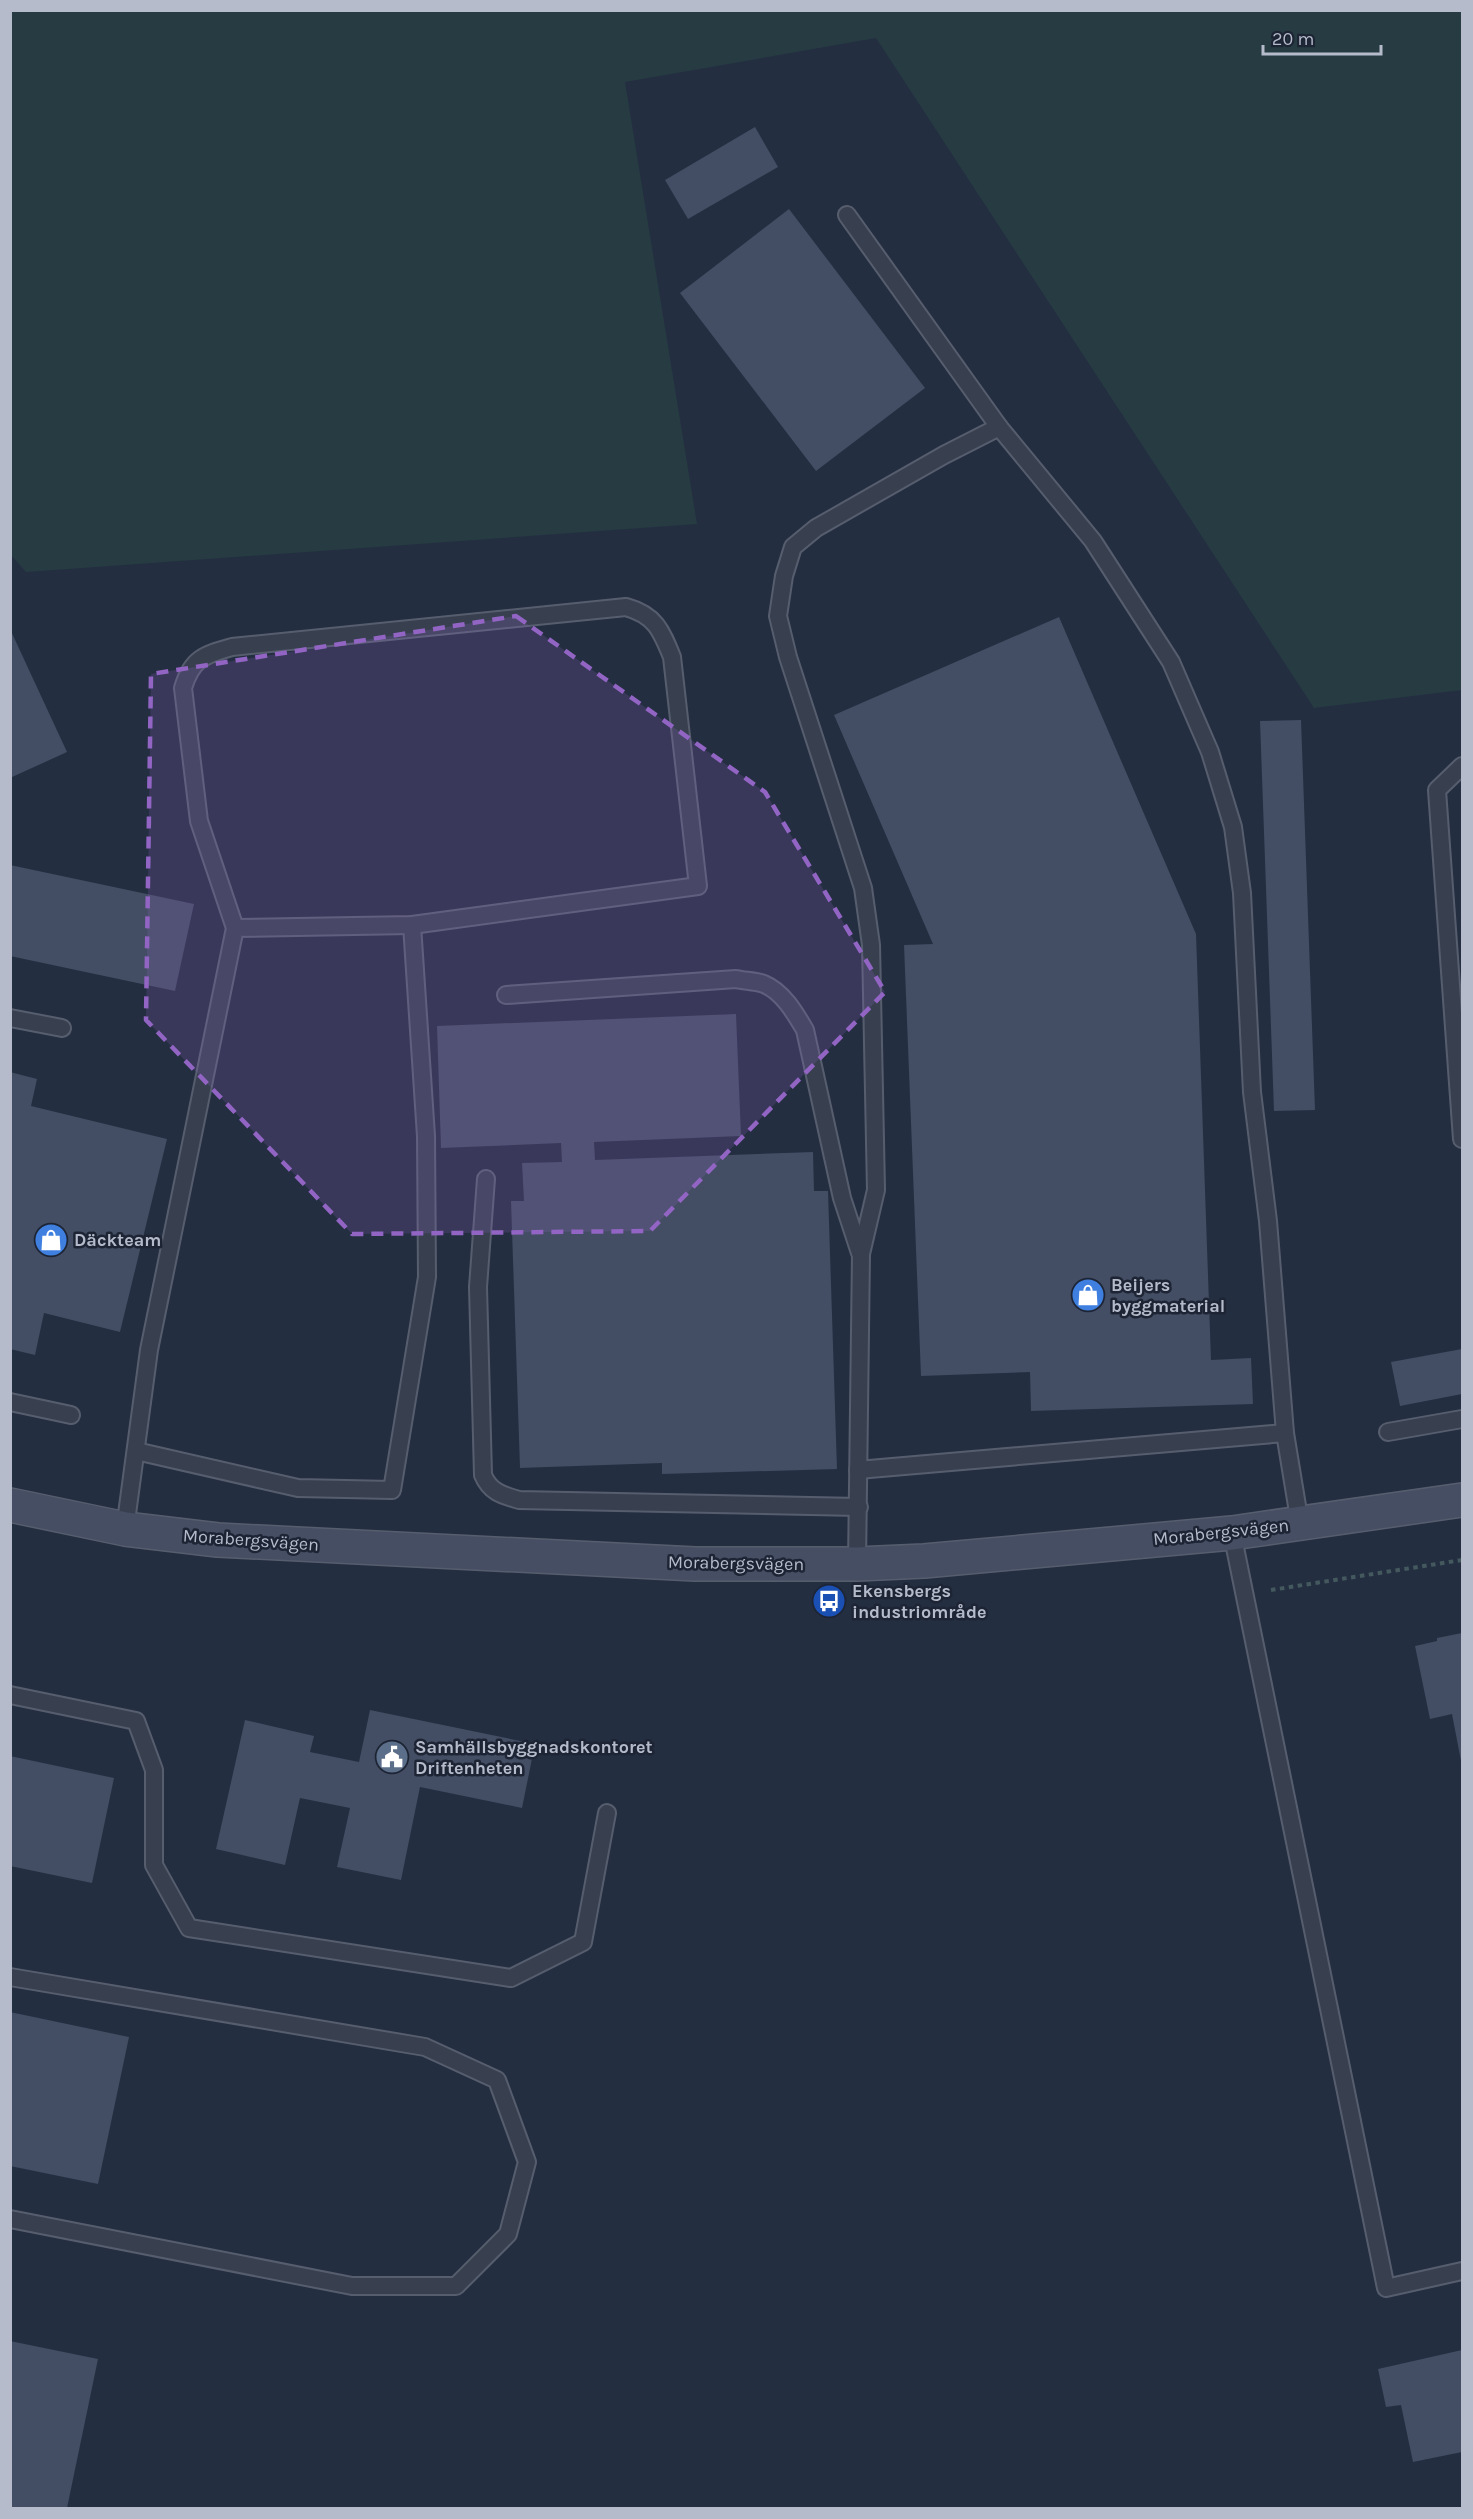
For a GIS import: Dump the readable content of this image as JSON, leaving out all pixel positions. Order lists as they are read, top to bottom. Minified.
{"streets":{"street":["Morabergsvägen"]},"places":{"shop":["Däckteam","Beijers byggmaterial"],"bus stop":["Ekensbergs industriområde"],"public building":["Samhällsbyggnadskontoret Driftenheten"]},"scale_bar":"20 m"}
